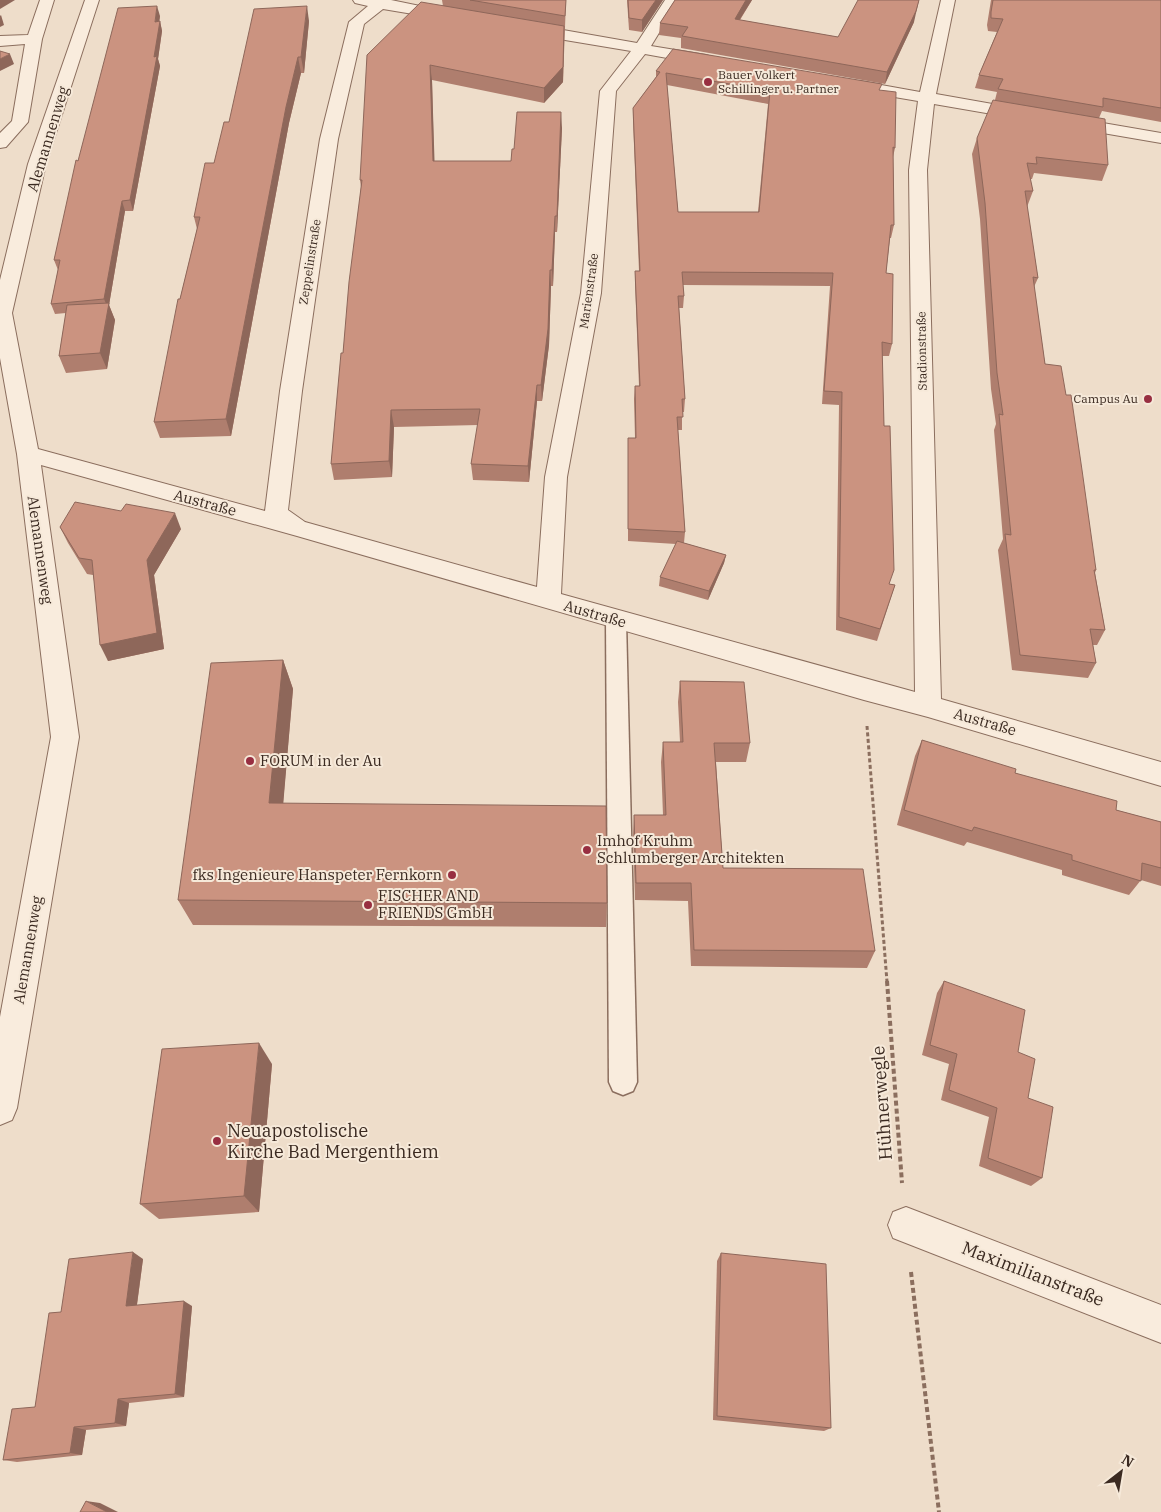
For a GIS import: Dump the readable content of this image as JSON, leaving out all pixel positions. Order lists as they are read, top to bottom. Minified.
{"streets":{"street":["Alemannenweg","Zeppelinstraße","Marienstraße","Stadionstraße","Austraße","Maximilianstraße"],"path":["Hühnerwegle"]},"crossings":[["Alemannenweg","Austraße"],["Zeppelinstraße","Austraße"],["Marienstraße","Austraße"],["Stadionstraße","Austraße"],["Austraße","Hühnerwegle"],["Hühnerwegle","Maximilianstraße"]],"places":["Bauer Volkert Schillinger u. Partner","Campus Au","FORUM in der Au","Imhof Kruhm Schlumberger Architekten","fks Ingenieure Hanspeter Fernkorn","FISCHER AND FRIENDS GmbH","Neuapostolische Kirche Bad Mergenthiem"],"north":"top right"}
